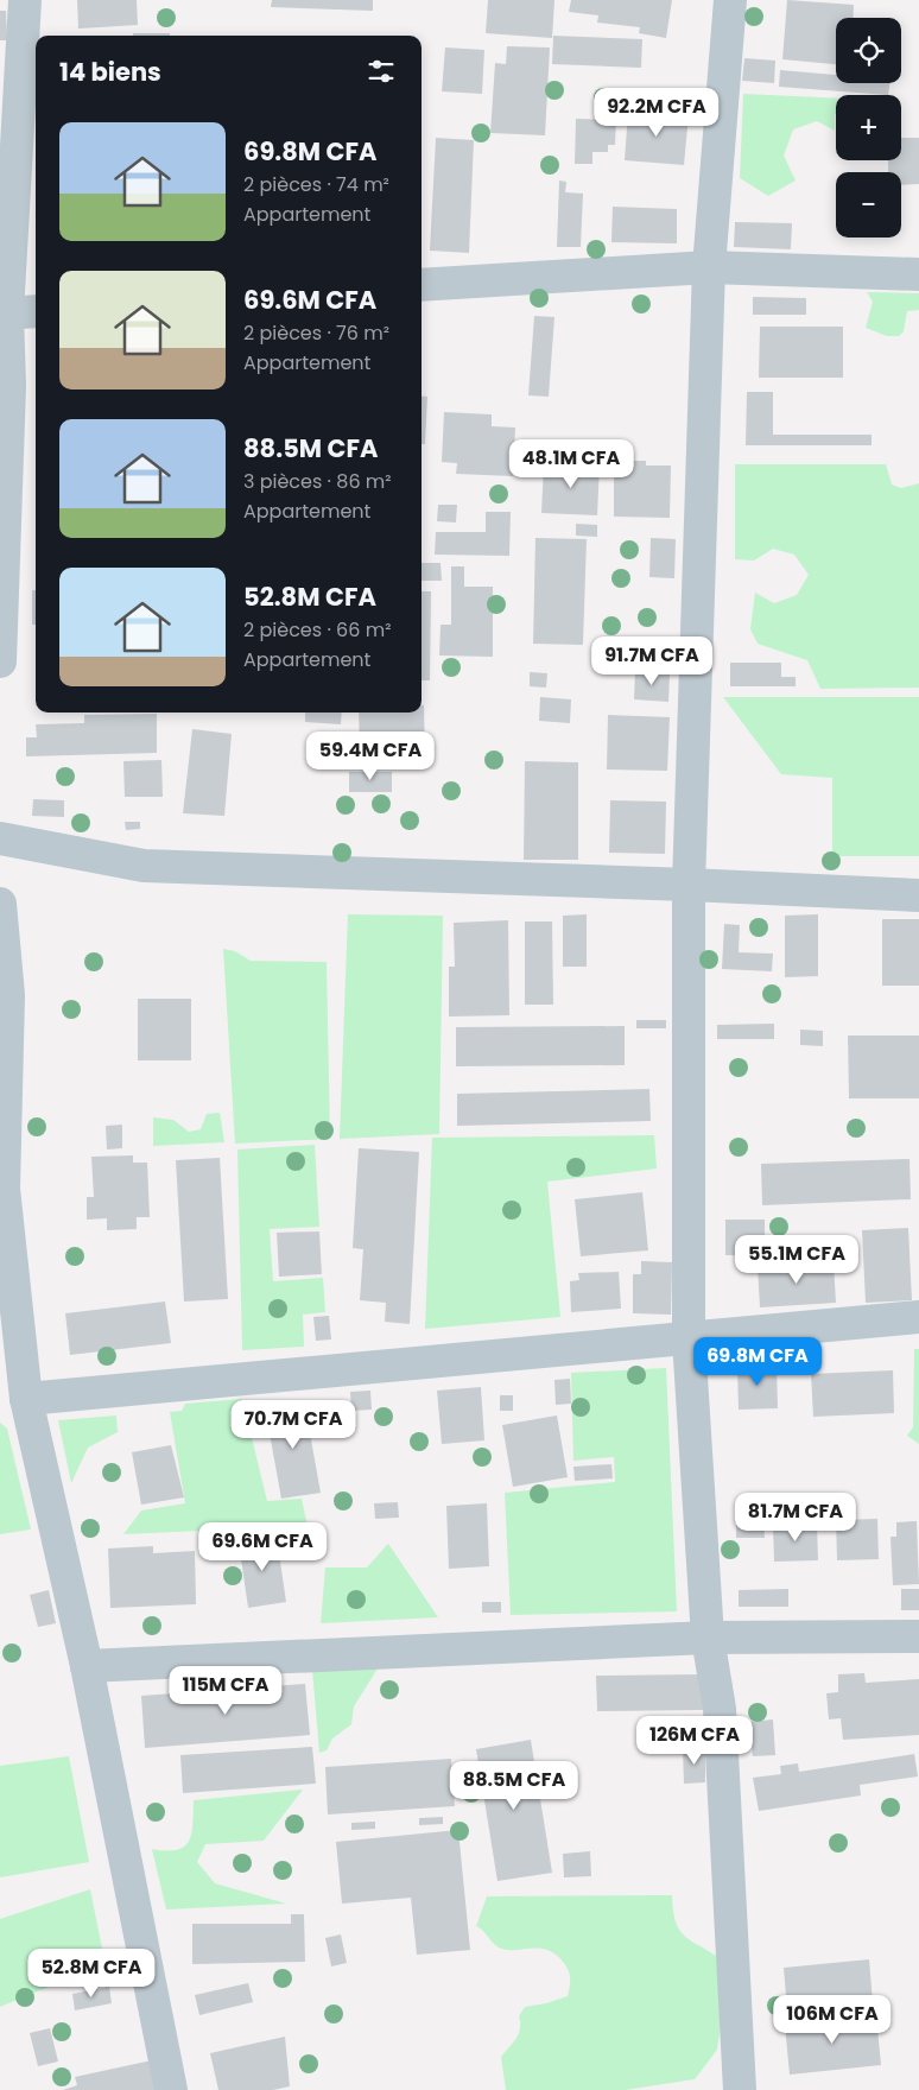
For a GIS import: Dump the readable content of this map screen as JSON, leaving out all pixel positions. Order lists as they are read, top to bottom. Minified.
{"page":{"map_buttons":["+","−"],"heading":"14 biens","price":["92.2M CFA","48.1M CFA","91.7M CFA","59.4M CFA","55.1M CFA","69.8M CFA","70.7M CFA","81.7M CFA","69.6M CFA","115M CFA","126M CFA","88.5M CFA","52.8M CFA","106M CFA"],"list":[{"name":"69.8M CFA","note":"2 pièces · 74 m² · Appartement"},{"name":"69.6M CFA","note":"2 pièces · 76 m² · Appartement"},{"name":"88.5M CFA","note":"3 pièces · 86 m² · Appartement"},{"name":"52.8M CFA","note":"2 pièces · 66 m² · Appartement"}]}}
